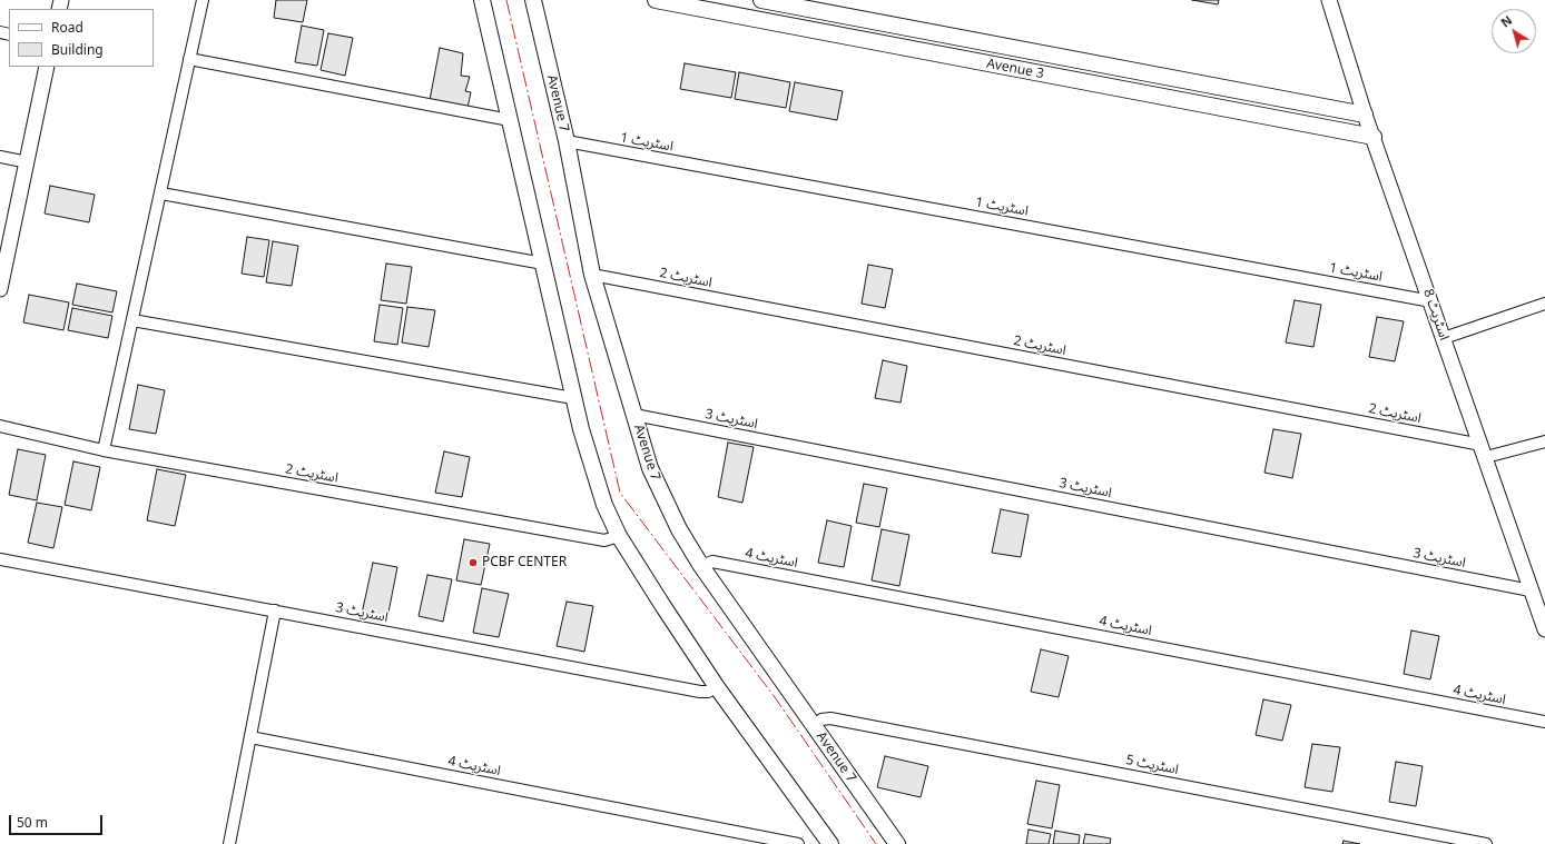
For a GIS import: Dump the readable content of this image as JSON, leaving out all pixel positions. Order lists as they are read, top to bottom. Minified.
{"streets":{"main road":["Avenue 3","Avenue 7"],"street":["اسٹریٹ 1","اسٹریٹ 2","اسٹریٹ 8","اسٹریٹ 3","اسٹریٹ 4","اسٹریٹ 5"]},"crossings":[["Avenue 3","اسٹریٹ 8"],["Avenue 7","اسٹریٹ 1"],["Avenue 7","اسٹریٹ 2"],["Avenue 7","اسٹریٹ 3"],["Avenue 7","اسٹریٹ 4"],["Avenue 7","اسٹریٹ 5"],["اسٹریٹ 1","اسٹریٹ 8"],["اسٹریٹ 2","اسٹریٹ 8"],["اسٹریٹ 8","اسٹریٹ 3"]],"places":["PCBF CENTER"],"legend":["Road","Building"],"scale_bar":"50 m","north":"top left"}
